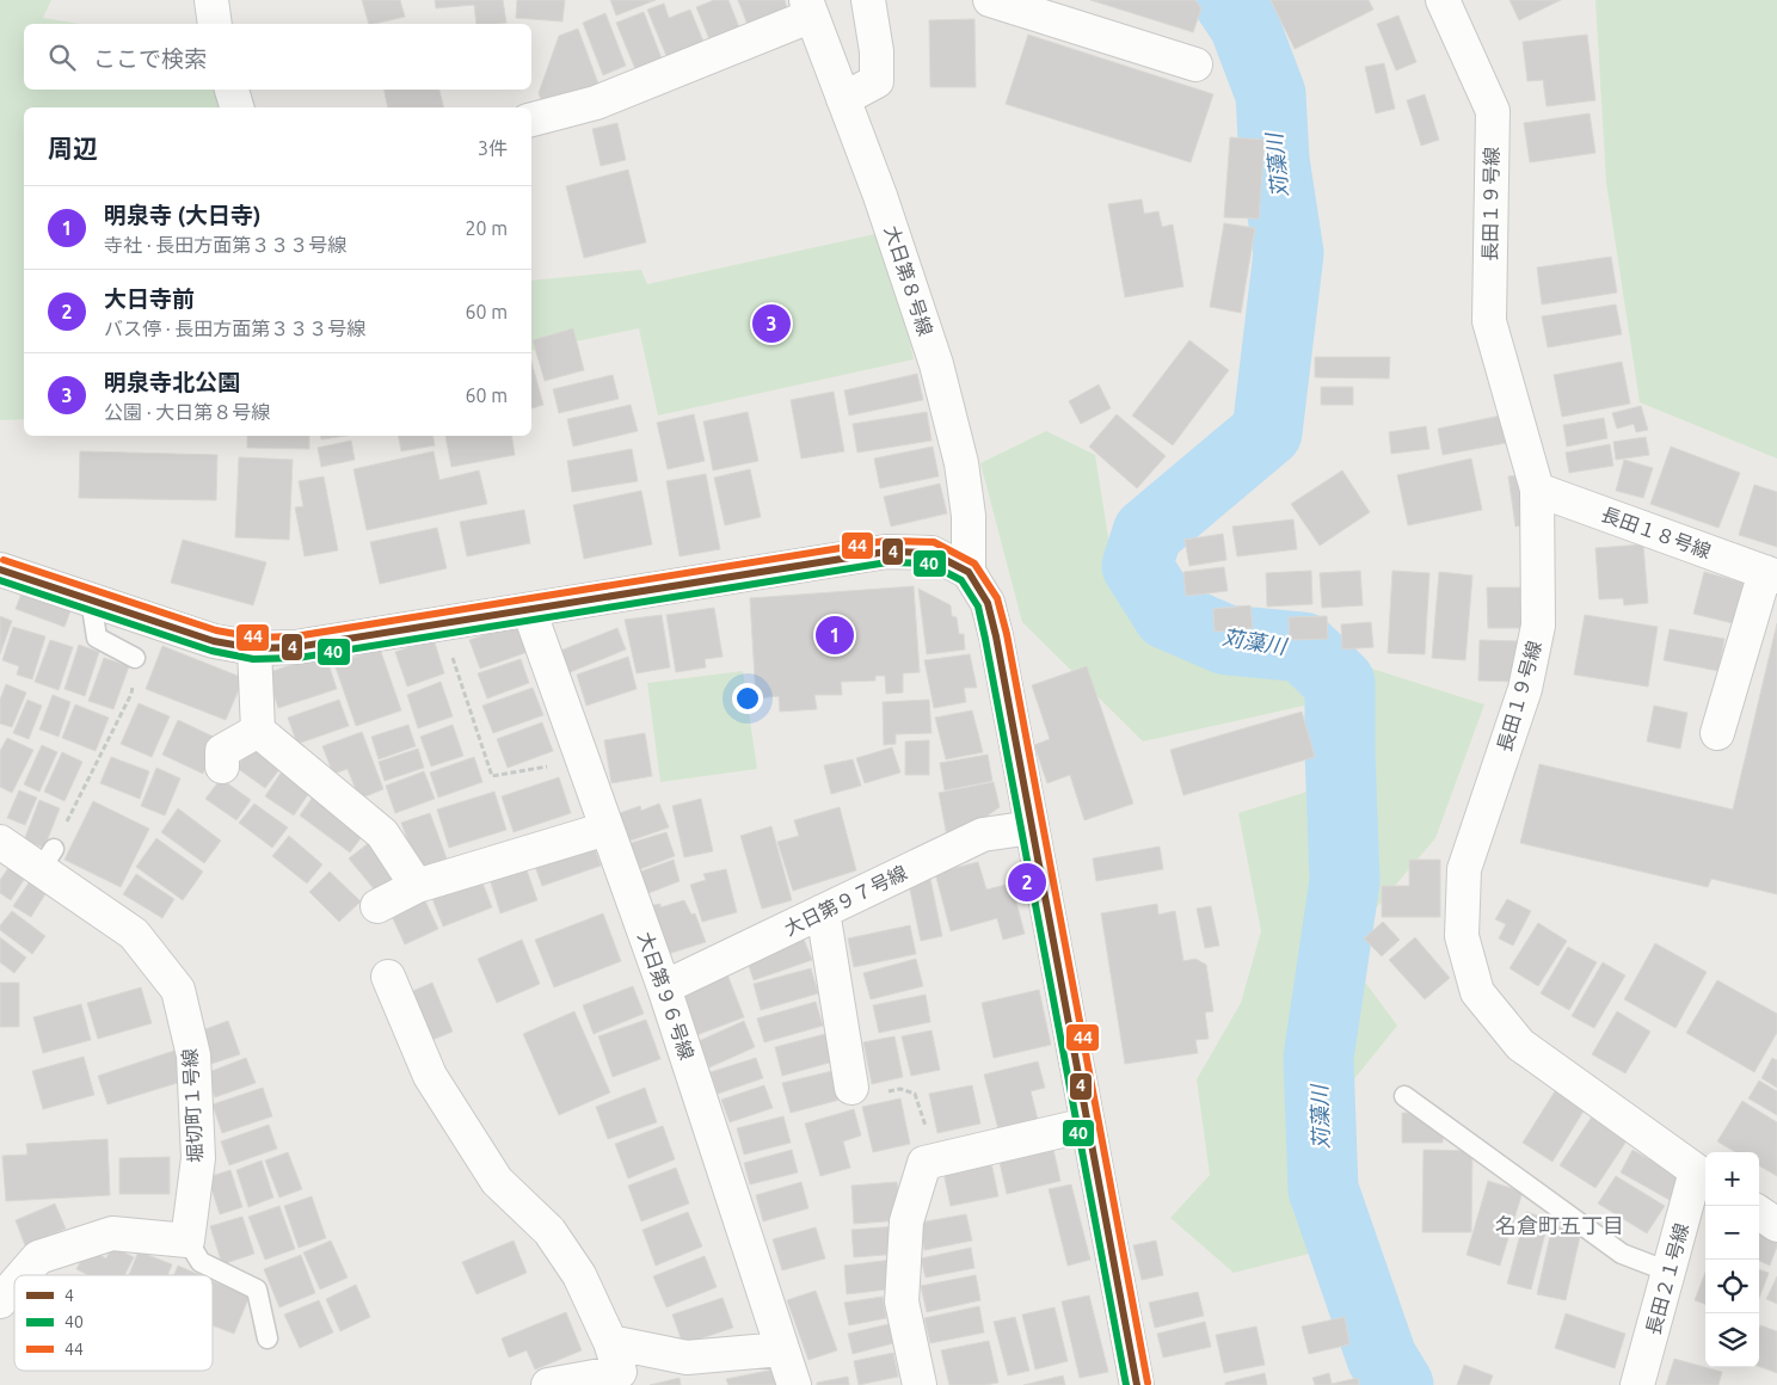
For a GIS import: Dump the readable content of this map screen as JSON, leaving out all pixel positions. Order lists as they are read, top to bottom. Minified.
{"streets":{"street":["長田１９号線","大日第８号線","長田１８号線","大日第９７号線","大日第９６号線","堀切町１号線","長田２１号線"]},"crossings":[["長田１９号線","長田１８号線"],["長田１９号線","長田２１号線"],["大日第９７号線","大日第９６号線"]],"districts":["名倉町五丁目"],"water":["苅藻川"],"lines":["transit line 44","transit line 4","transit line 40"],"legend":["4","40","44"],"page":{"search":"ここで検索","heading":["周辺","3件"],"list":[{"mark":"1","name":"明泉寺 (大日寺)","note":"寺社 · 長田方面第３３３号線","value":"20 m"},{"mark":"2","name":"大日寺前","note":"バス停 · 長田方面第３３３号線","value":"60 m"},{"mark":"3","name":"明泉寺北公園","note":"公園 · 大日第８号線","value":"60 m"}],"pins":["3","1","2"],"map_buttons":["+","−"]}}
